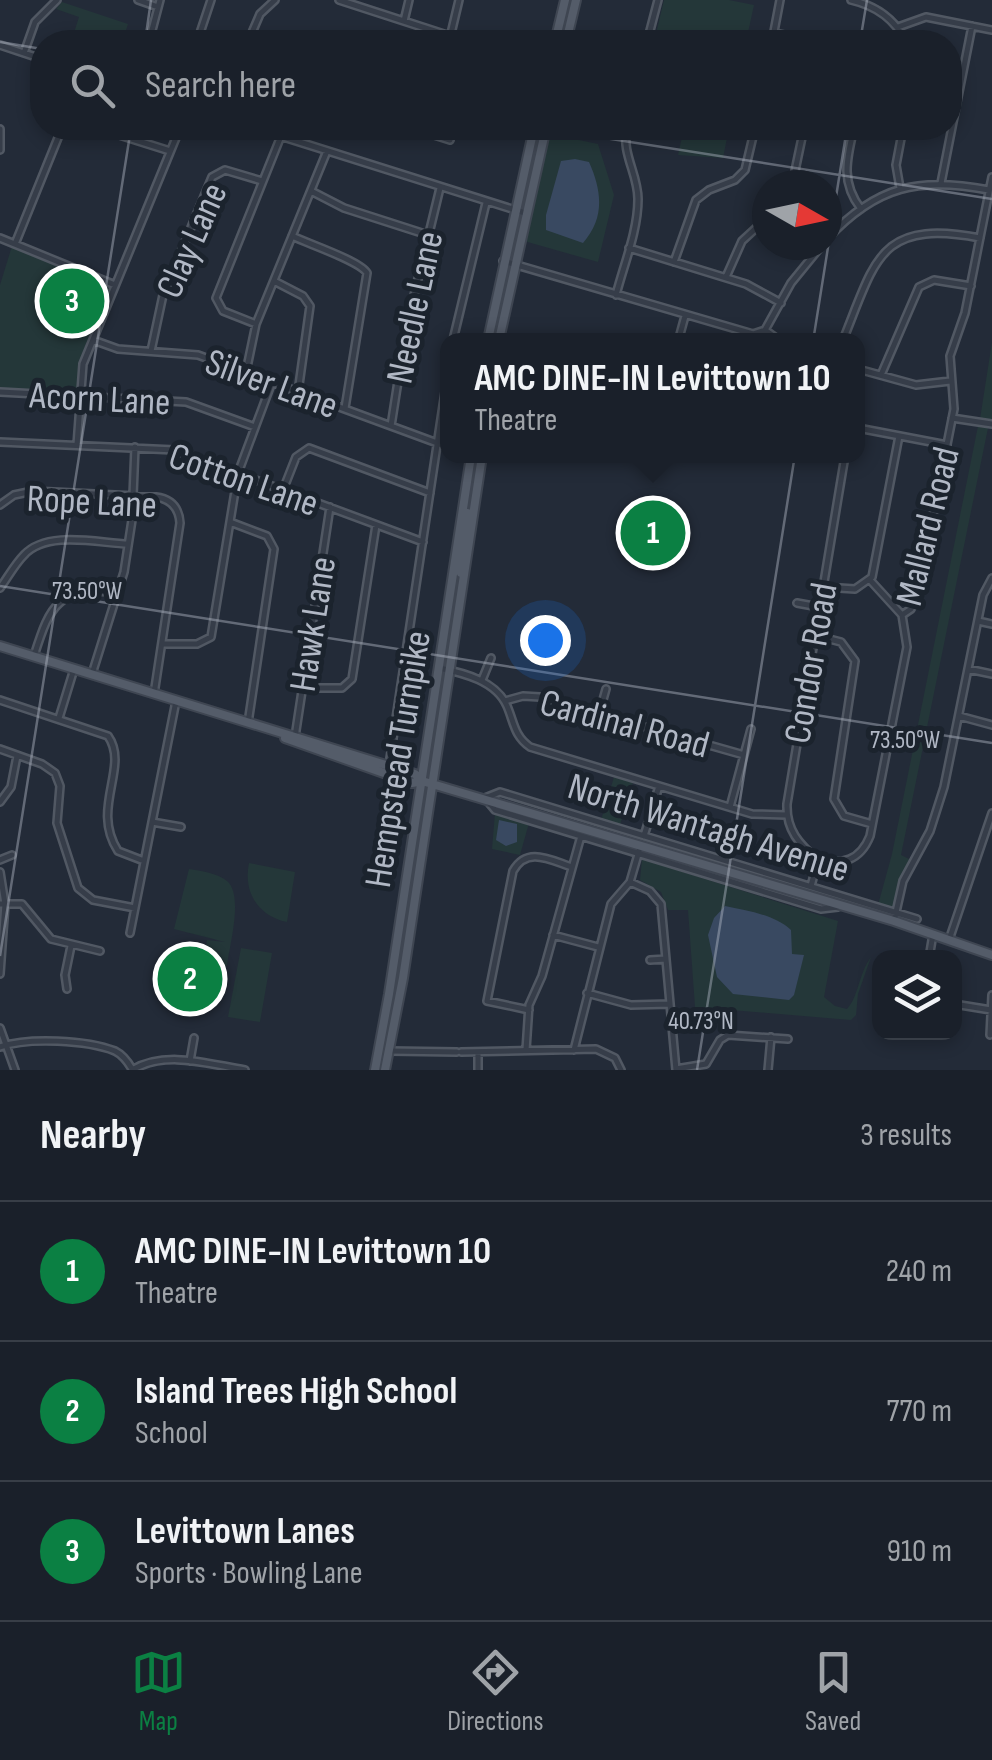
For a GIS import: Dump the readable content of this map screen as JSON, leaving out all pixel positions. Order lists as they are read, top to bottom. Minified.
{"streets":{"main road":["Hempstead Turnpike","North Wantagh Avenue"],"street":["Clay Lane","Needle Lane","Silver Lane","Acorn Lane","Cotton Lane","Rope Lane","Mallard Road","Hawk Lane","Condor Road","Cardinal Road"]},"crossings":[["Clay Lane","Silver Lane"],["Needle Lane","Silver Lane"],["Cotton Lane","Hawk Lane"],["Hempstead Turnpike","North Wantagh Avenue"]],"north":"right","page":{"search":"Search here","pins":["3","1","2"],"popup":["AMC DINE-IN Levittown 10","Theatre"],"heading":["Nearby","3 results"],"list":[{"mark":"1","name":"AMC DINE-IN Levittown 10","note":"Theatre","value":"240 m"},{"mark":"2","name":"Island Trees High School","note":"School","value":"770 m"},{"mark":"3","name":"Levittown Lanes","note":"Sports · Bowling Lane","value":"910 m"}],"nav":["Map","Directions","Saved"]},"coordinates":["73.50°W","40.73°N"]}
